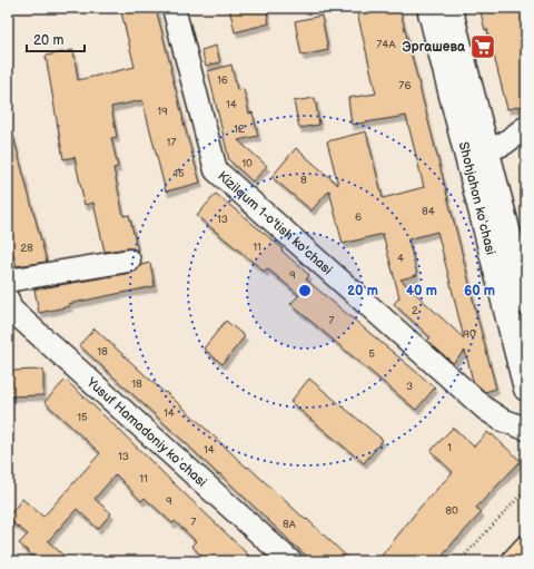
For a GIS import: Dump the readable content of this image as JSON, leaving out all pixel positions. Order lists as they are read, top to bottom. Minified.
{"streets":{"main road":["Shohjahon koʻchasi"],"street":["Kizilqum 1-o'tish ko'chasi","Yusuf Hamadoniy koʻchasi"]},"places":{"supermarket":["Эргашева"]},"house_numbers":["74A","16","76","14","19","12","17","10","15","8","84","6","13","11","28","4","9","2","7","90","18","5","18","3","14","15","1","14","13","11","9","80","7","8A"],"scale_bar":"20 m","rings":["20 m","40 m","60 m"]}
